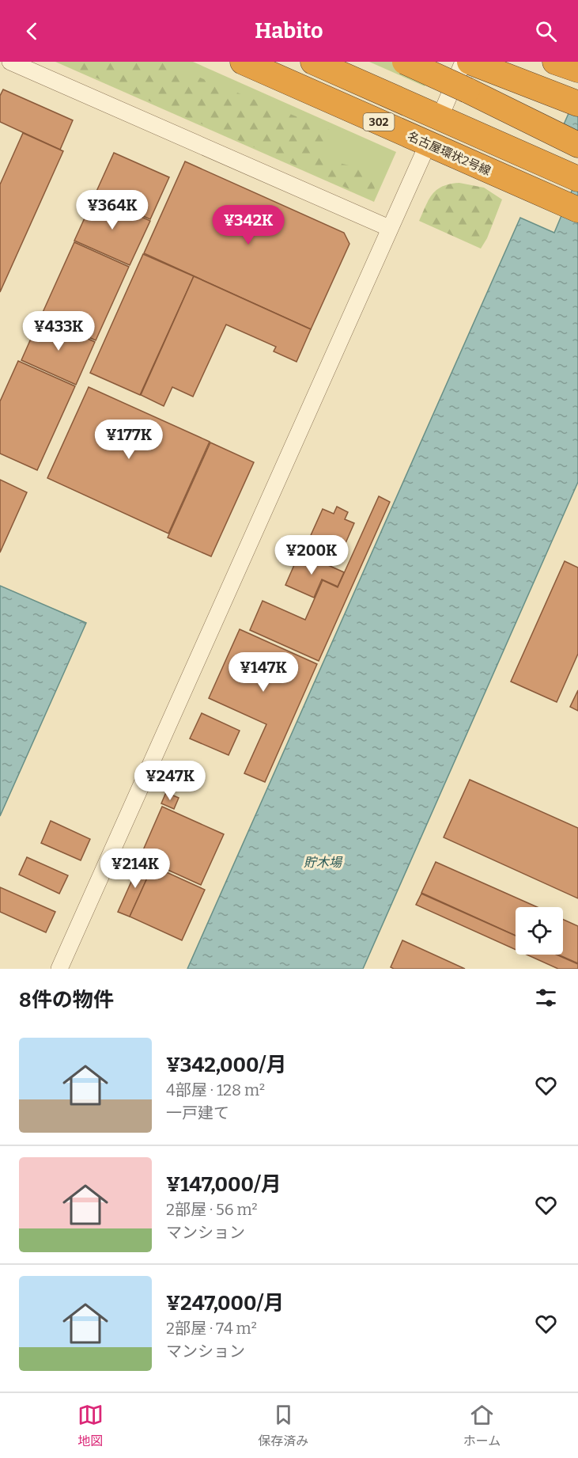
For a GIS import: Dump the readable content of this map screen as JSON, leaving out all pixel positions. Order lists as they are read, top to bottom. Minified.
{"streets":{"highway":["302","名古屋環状2号線"]},"water":["貯木場"],"page":{"header":"Habito","price":["¥364K","¥342K","¥433K","¥177K","¥200K","¥147K","¥247K","¥214K"],"heading":"8件の物件","list":[{"name":"¥342,000/月","note":"4部屋 · 128 m² · 一戸建て"},{"name":"¥147,000/月","note":"2部屋 · 56 m² · マンション"},{"name":"¥247,000/月","note":"2部屋 · 74 m² · マンション"}],"tabs":["地図","保存済み","ホーム"]}}
